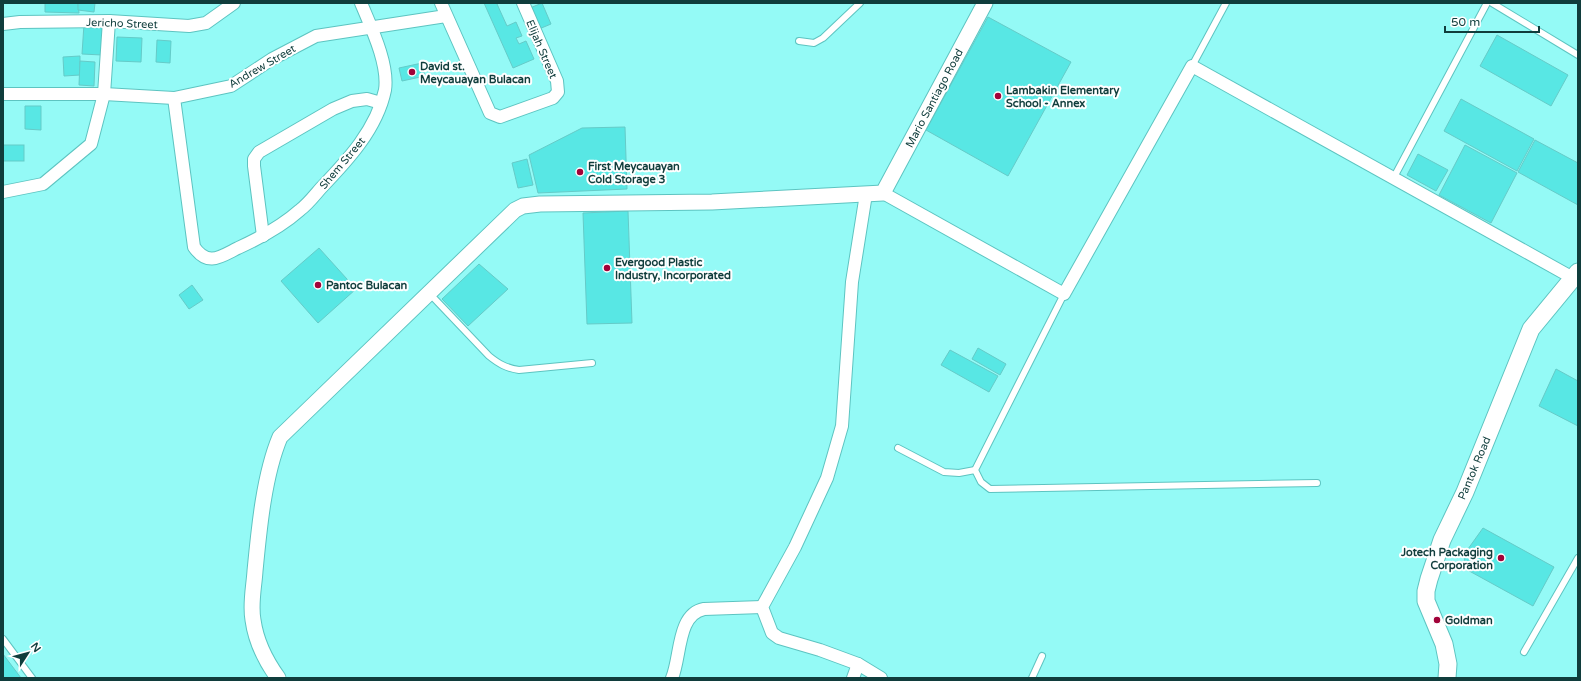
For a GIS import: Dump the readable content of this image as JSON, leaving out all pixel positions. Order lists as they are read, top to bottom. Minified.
{"streets":{"main road":["Pantok Road"],"street":["Jericho Street","Elijah Street","Andrew Street","Mario Santiago Road","Shem Street"]},"crossings":[["Elijah Street","Andrew Street"],["Andrew Street","Shem Street"]],"places":["David st. Meycauayan Bulacan","Lambakin Elementary School - Annex","First Meycauayan Cold Storage 3","Evergood Plastic Industry, Incorporated","Pantoc Bulacan","Jotech Packaging Corporation","Goldman"],"scale_bar":"50 m","north":"top right"}
